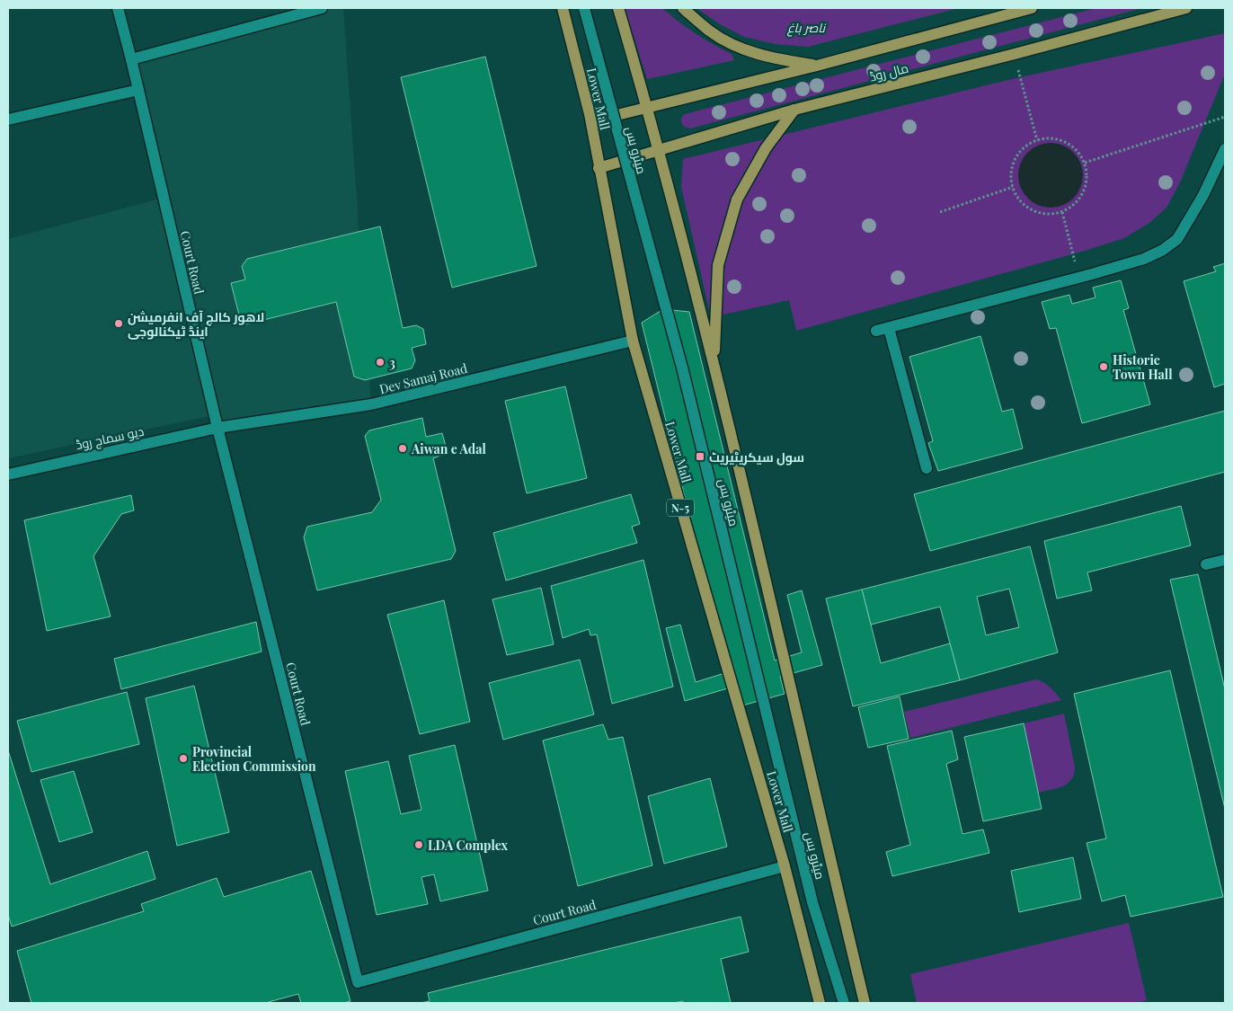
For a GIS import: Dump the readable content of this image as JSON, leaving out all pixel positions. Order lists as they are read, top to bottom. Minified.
{"streets":{"main road":["مال روڈ","Lower Mall","N-5"],"street":["میٹرو بس","Court Road","Dev Samaj Road","دیو سماج روڈ"]},"crossings":[["مال روڈ","Lower Mall"],["Lower Mall","Court Road"],["Lower Mall","Dev Samaj Road"],["Court Road","Dev Samaj Road"],["Court Road","دیو سماج روڈ"],["Dev Samaj Road","دیو سماج روڈ"]],"parks":["ناصر باغ"],"places":{"other":["لاھور کالج آف انفرمیشن اینڈ ٹیکنالوجی","3","Historic Town Hall","Aiwan e Adal","Provincial Election Commission","LDA Complex"],"transit":["سول سیکریٹیریٹ"]}}
